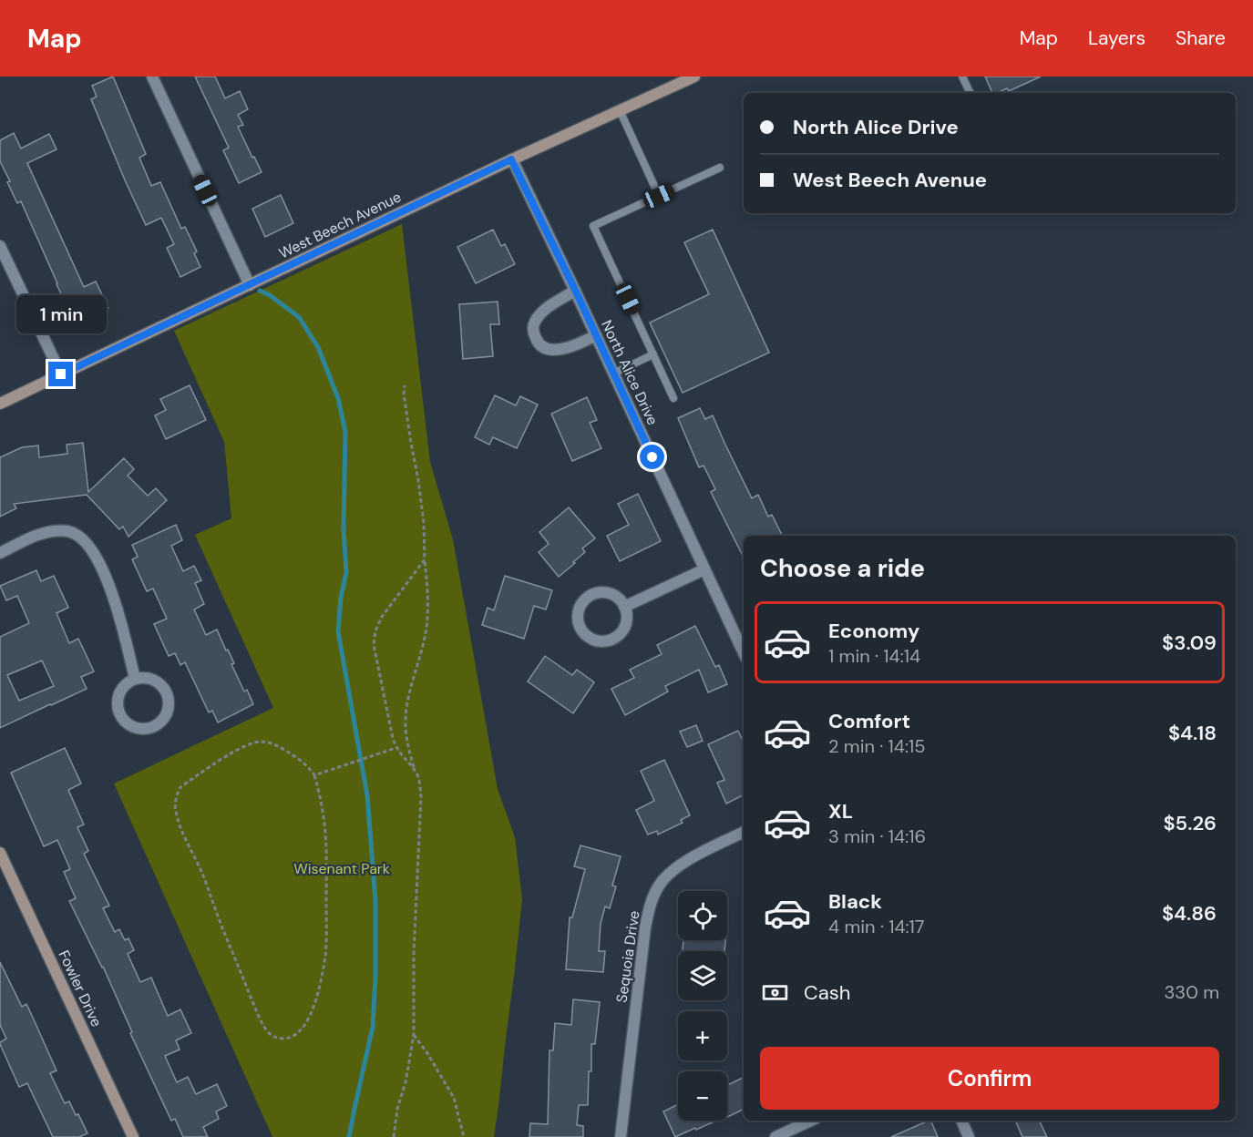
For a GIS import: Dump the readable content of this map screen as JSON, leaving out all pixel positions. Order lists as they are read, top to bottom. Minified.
{"streets":{"main road":["West Beech Avenue","Fowler Drive"],"street":["North Alice Drive","Sequoia Drive"]},"crossings":[["West Beech Avenue","North Alice Drive"]],"parks":["Wisenant Park"],"page":{"header":"Map","nav":["Map","Layers","Share"],"banner":["North Alice Drive","West Beech Avenue"],"bubble":"1 min","heading":"Choose a ride","list":[{"name":"Economy","note":"1 min · 14:14","value":"$3.09"},{"name":"Comfort","note":"2 min · 14:15","value":"$4.18"},{"name":"XL","note":"3 min · 14:16","value":"$5.26"},{"name":"Black","note":"4 min · 14:17","value":"$4.86"}],"map_buttons":["+","−"],"pay":["Cash","330 m"],"buttons":"Confirm"}}
